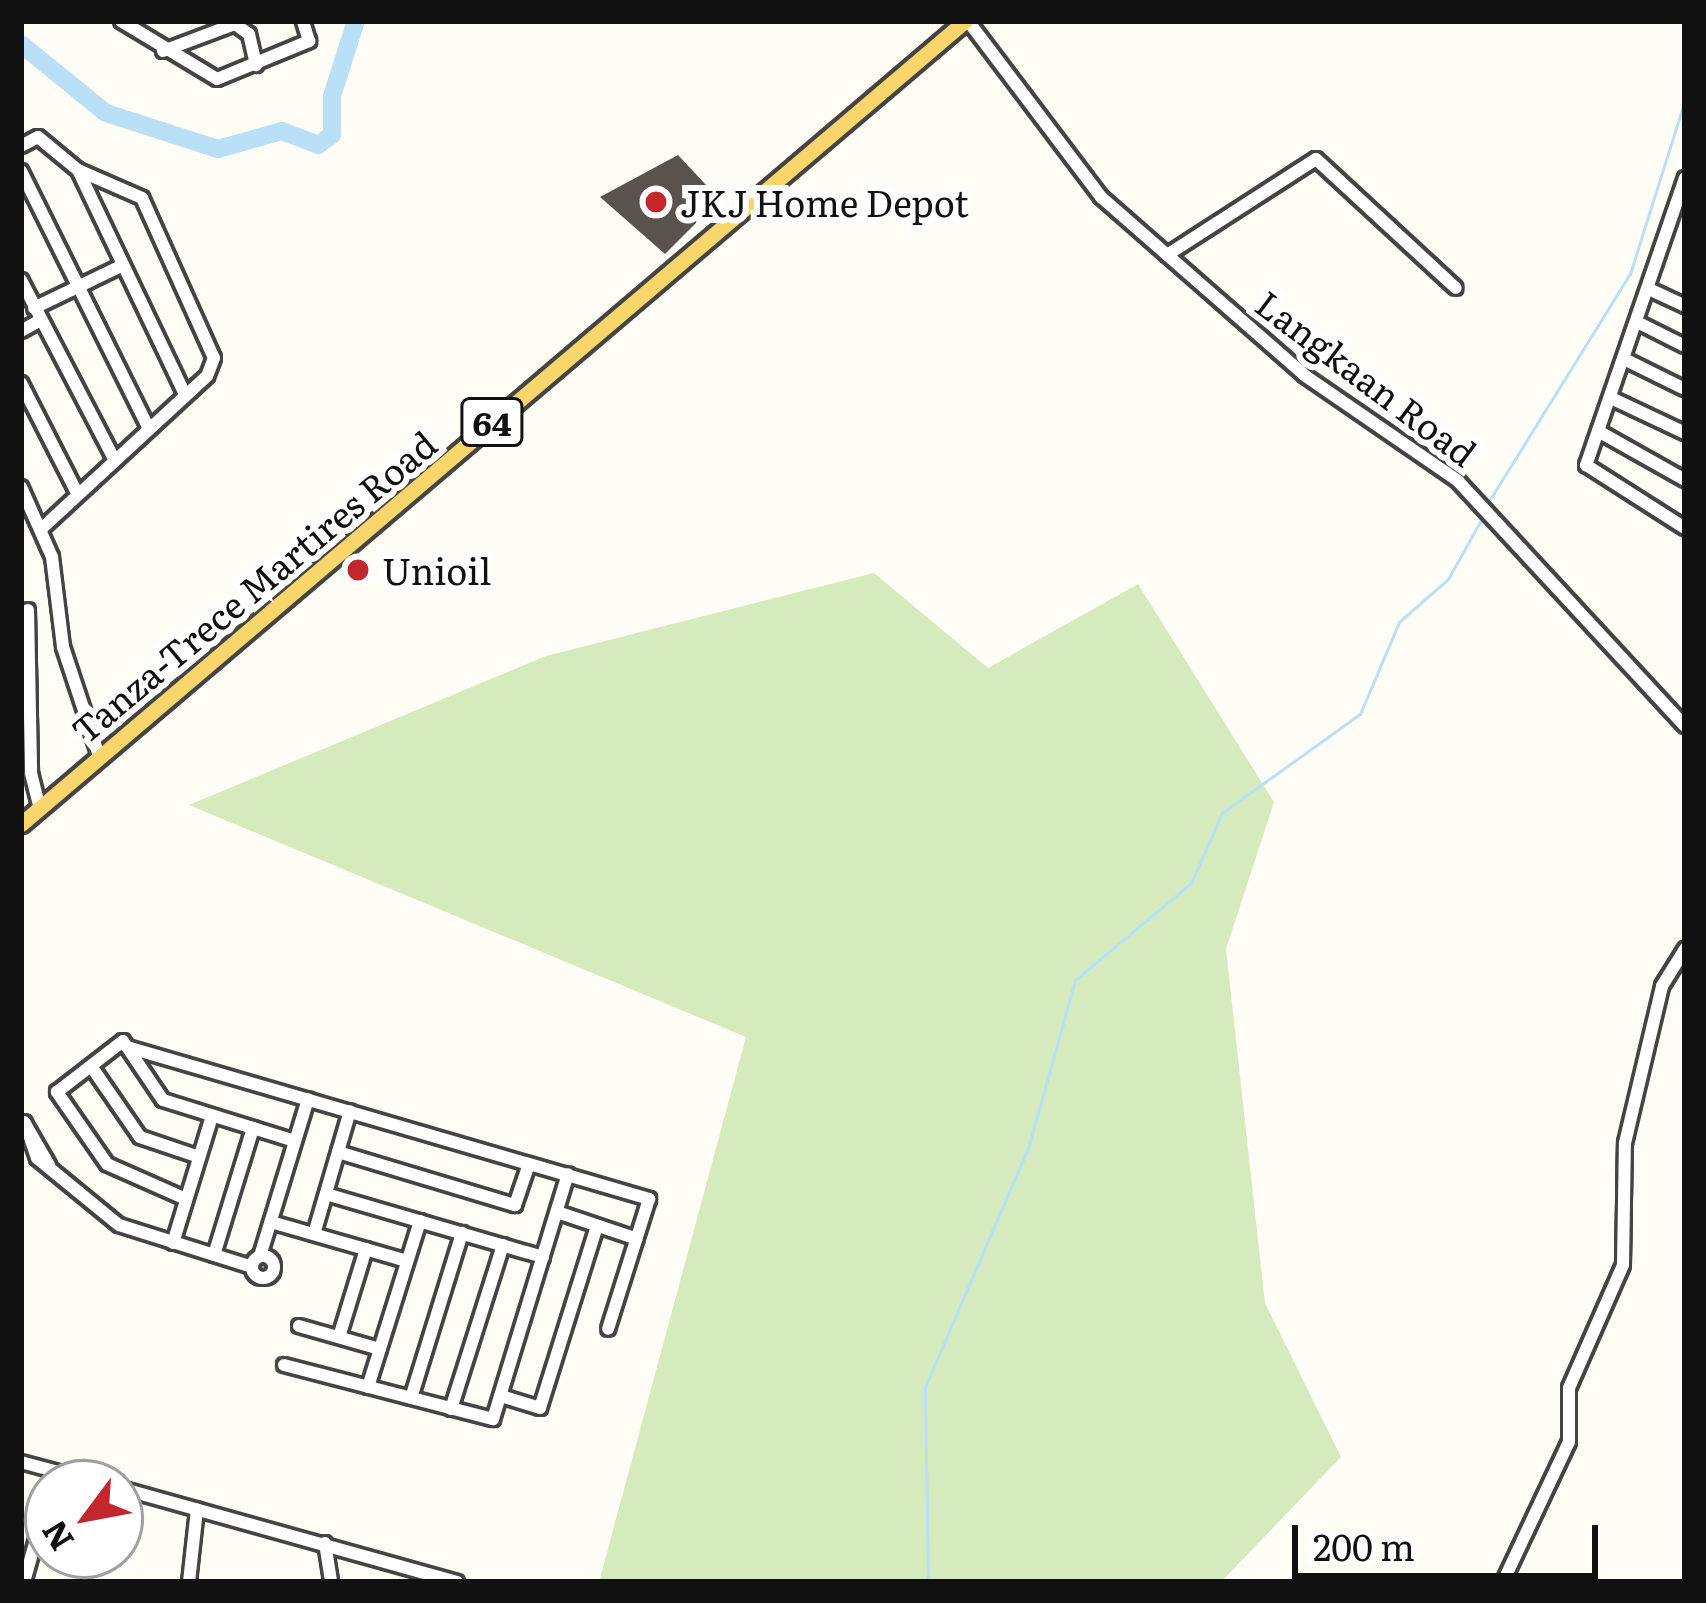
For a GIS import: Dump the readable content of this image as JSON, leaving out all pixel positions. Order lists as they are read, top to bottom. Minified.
{"streets":{"main road":["64","Tanza-Trece Martires Road"],"street":["Langkaan Road"]},"crossings":[["Langkaan Road","Tanza-Trece Martires Road"]],"places":["JKJ Home Depot","Unioil"],"scale_bar":"200 m","north":"bottom left"}
